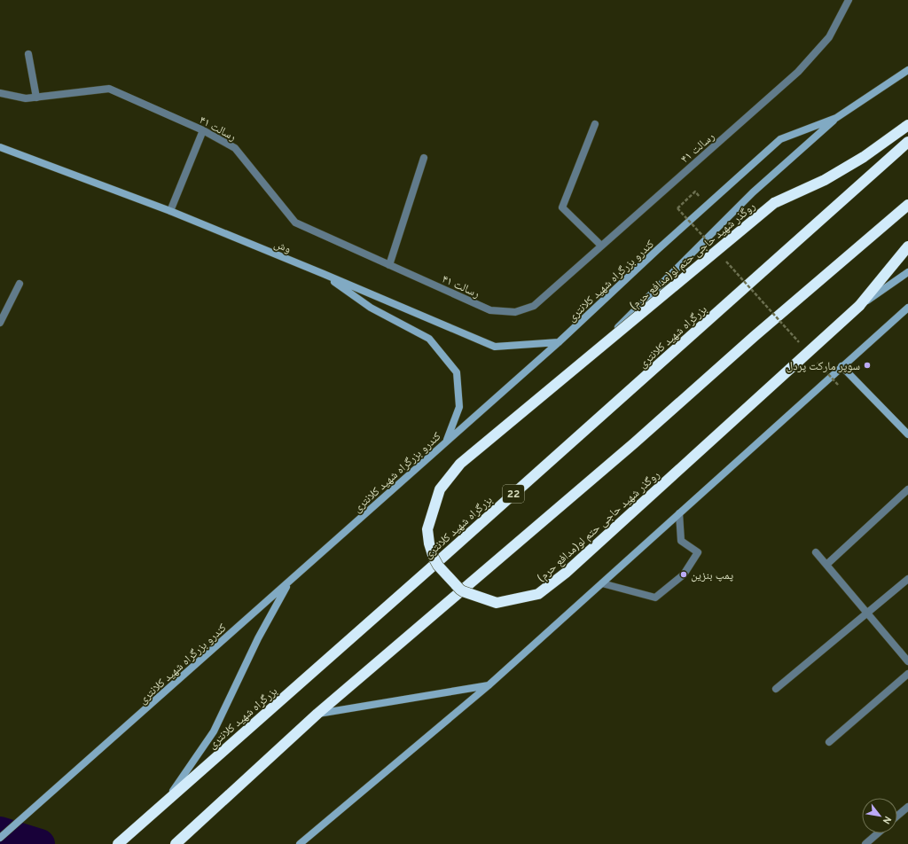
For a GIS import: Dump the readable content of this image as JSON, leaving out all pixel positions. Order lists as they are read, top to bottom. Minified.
{"streets":{"highway":["روگذر شهید حاجی حتم لو(مدافع حرم)","بزرگراه شهید کلانتری","22"],"main road":["وش","کندرو بزرگراه شهید کلانتری"],"street":["۴۱ رسالت"]},"crossings":[["وش","کندرو بزرگراه شهید کلانتری"]],"places":["سوپر مارکت پردل","پمپ بنزین"],"north":"bottom right"}
